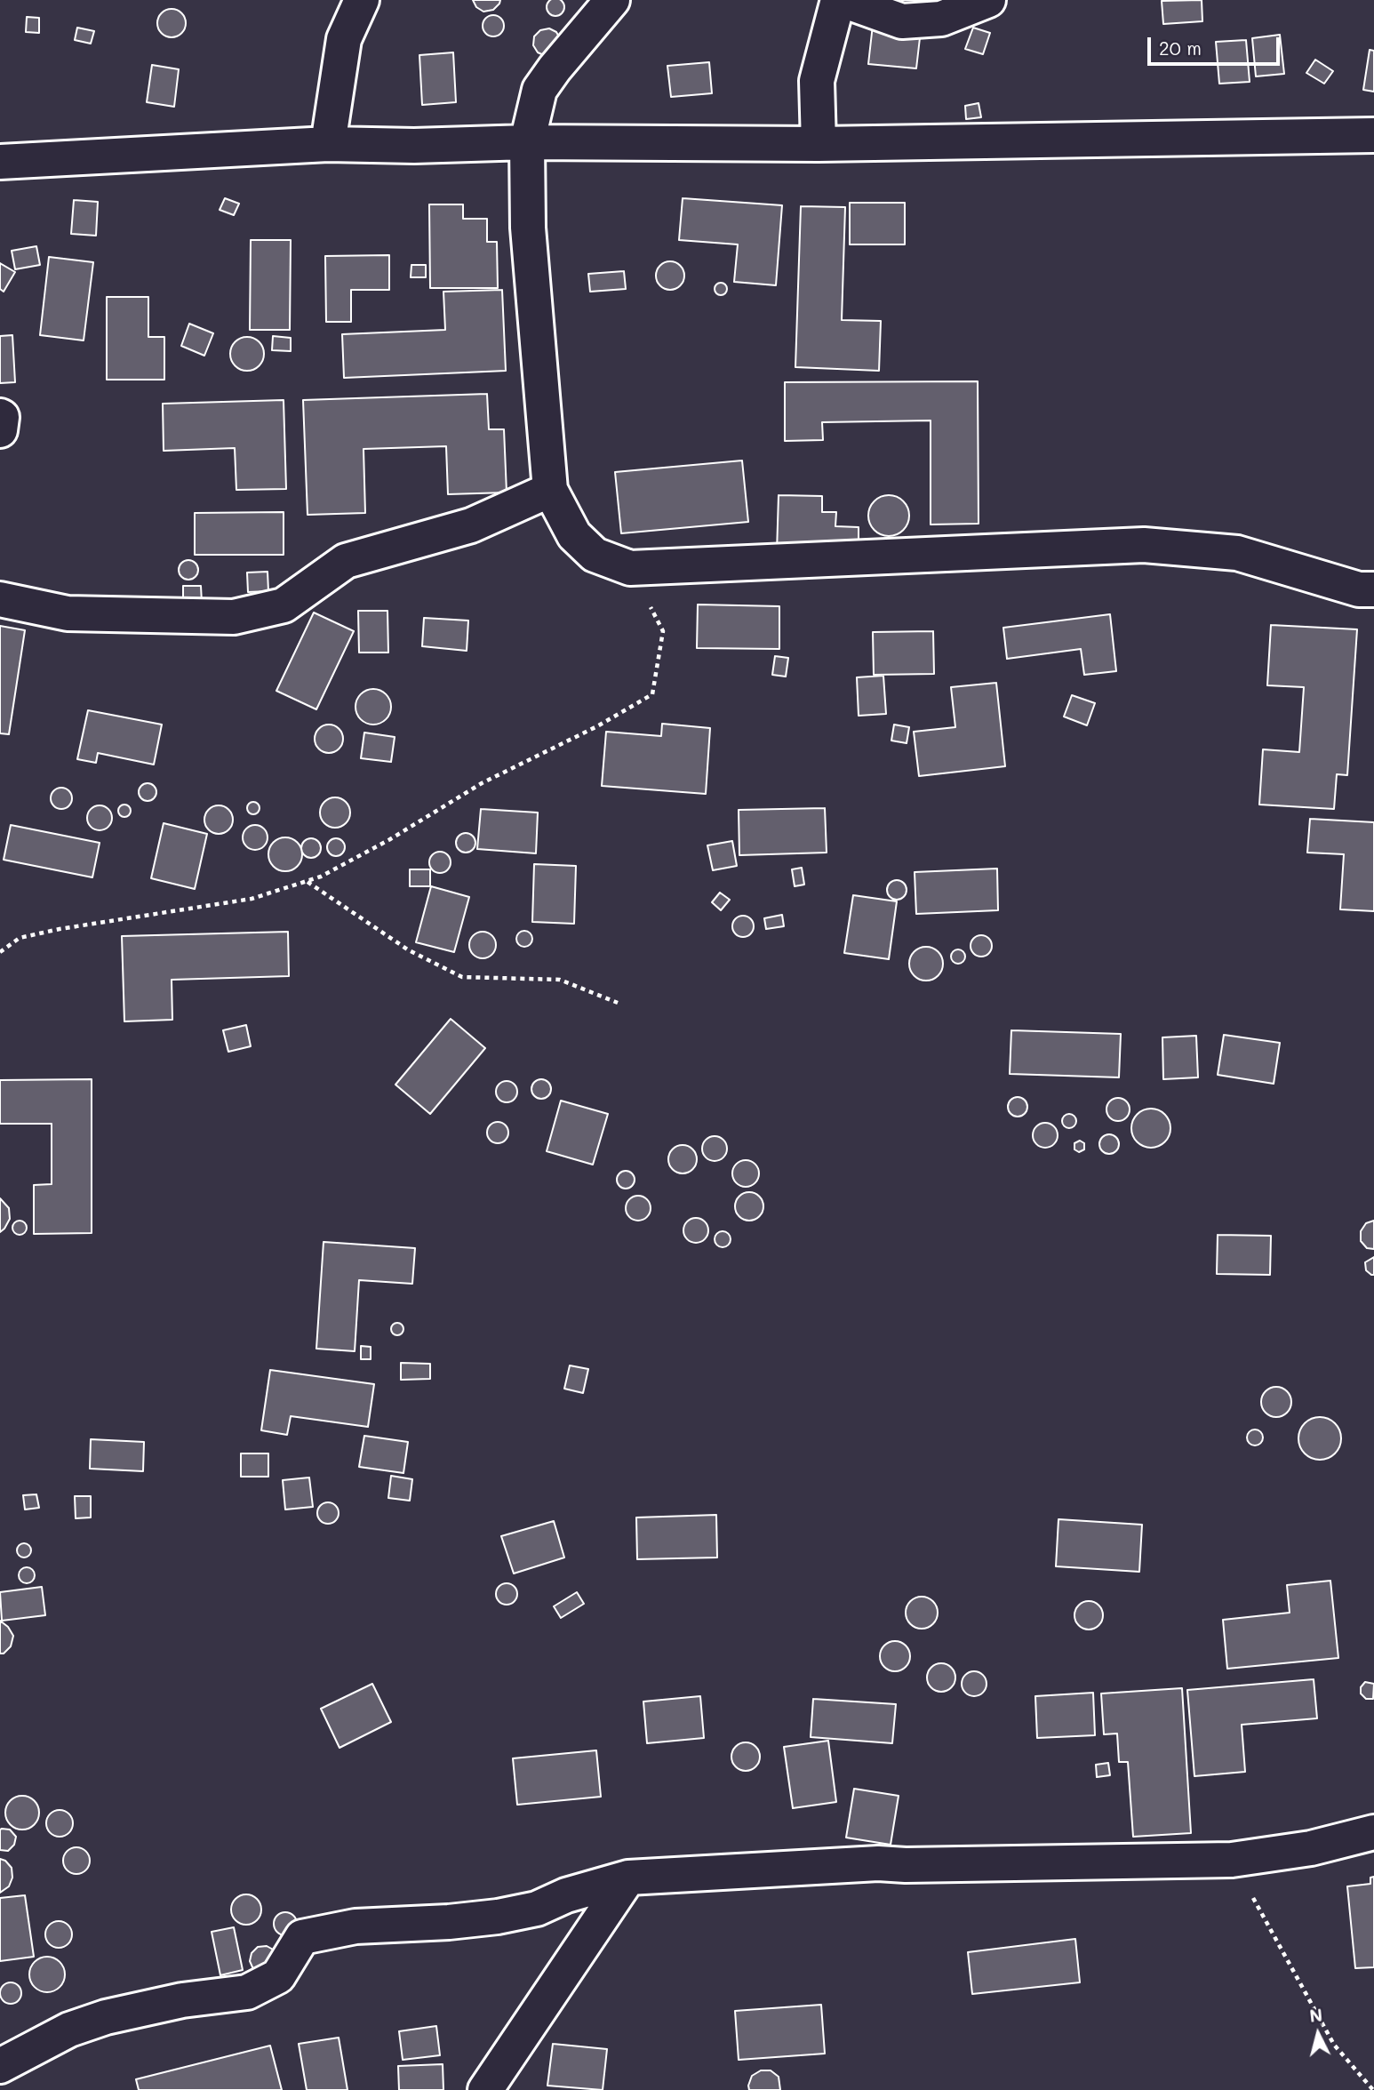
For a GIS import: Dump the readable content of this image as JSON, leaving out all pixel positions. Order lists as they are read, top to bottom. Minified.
{"scale_bar":"20 m","north":"top"}
